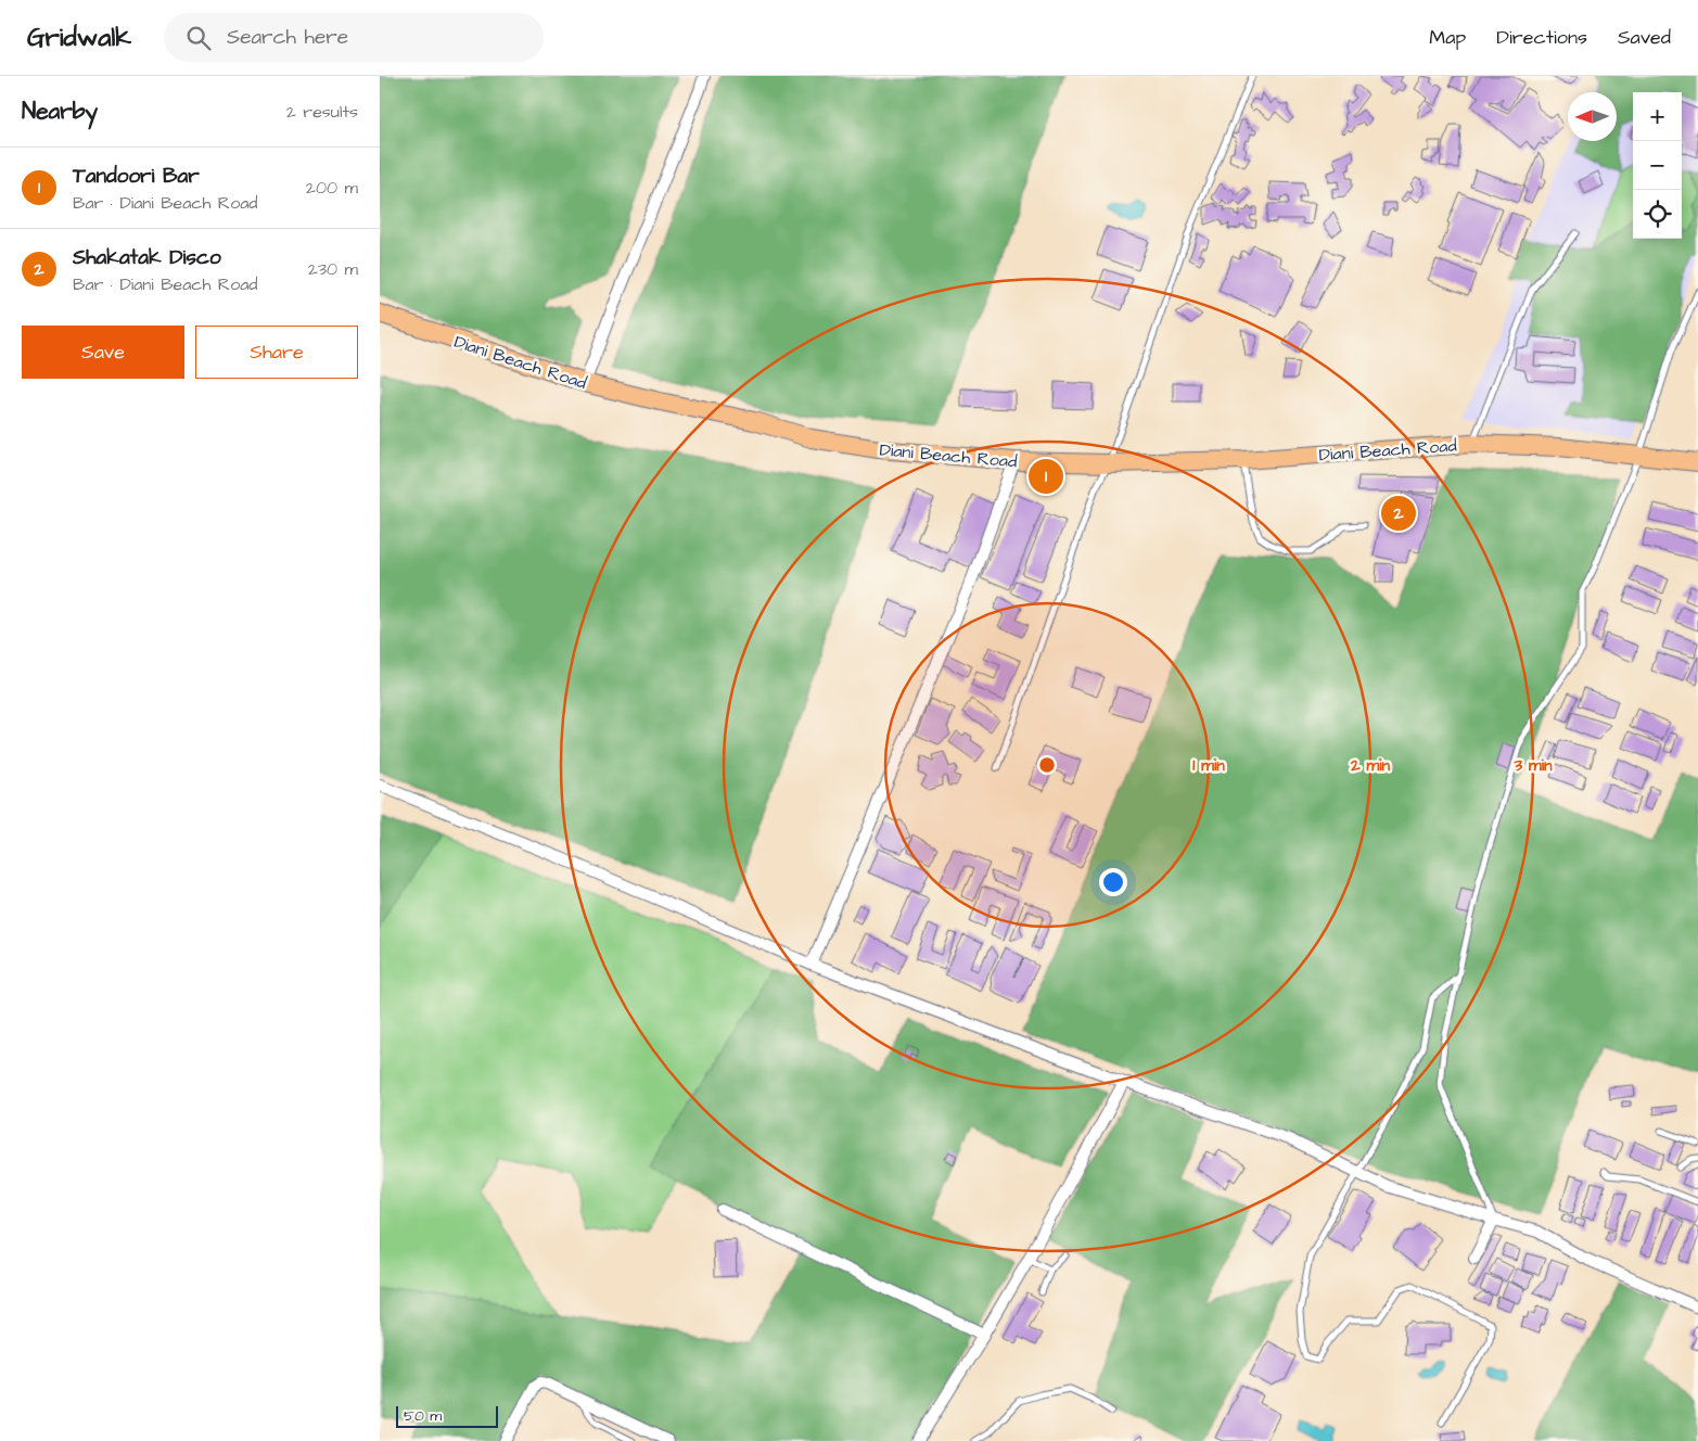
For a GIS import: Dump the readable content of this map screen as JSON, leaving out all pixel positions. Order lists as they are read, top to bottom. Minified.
{"streets":{"main road":["Diani Beach Road"]},"scale_bar":"50 m","north":"left","page":{"header":"Gridwalk","search":"Search here","nav":["Map","Directions","Saved"],"heading":["Nearby","2 results"],"map_buttons":["+","−"],"list":[{"mark":"1","name":"Tandoori Bar","note":"Bar · Diani Beach Road","value":"200 m"},{"mark":"2","name":"Shakatak Disco","note":"Bar · Diani Beach Road","value":"230 m"}],"buttons":["Save","Share"],"pins":["1","2"],"scale":"50 m"},"rings":["1 min","2 min","3 min"]}
